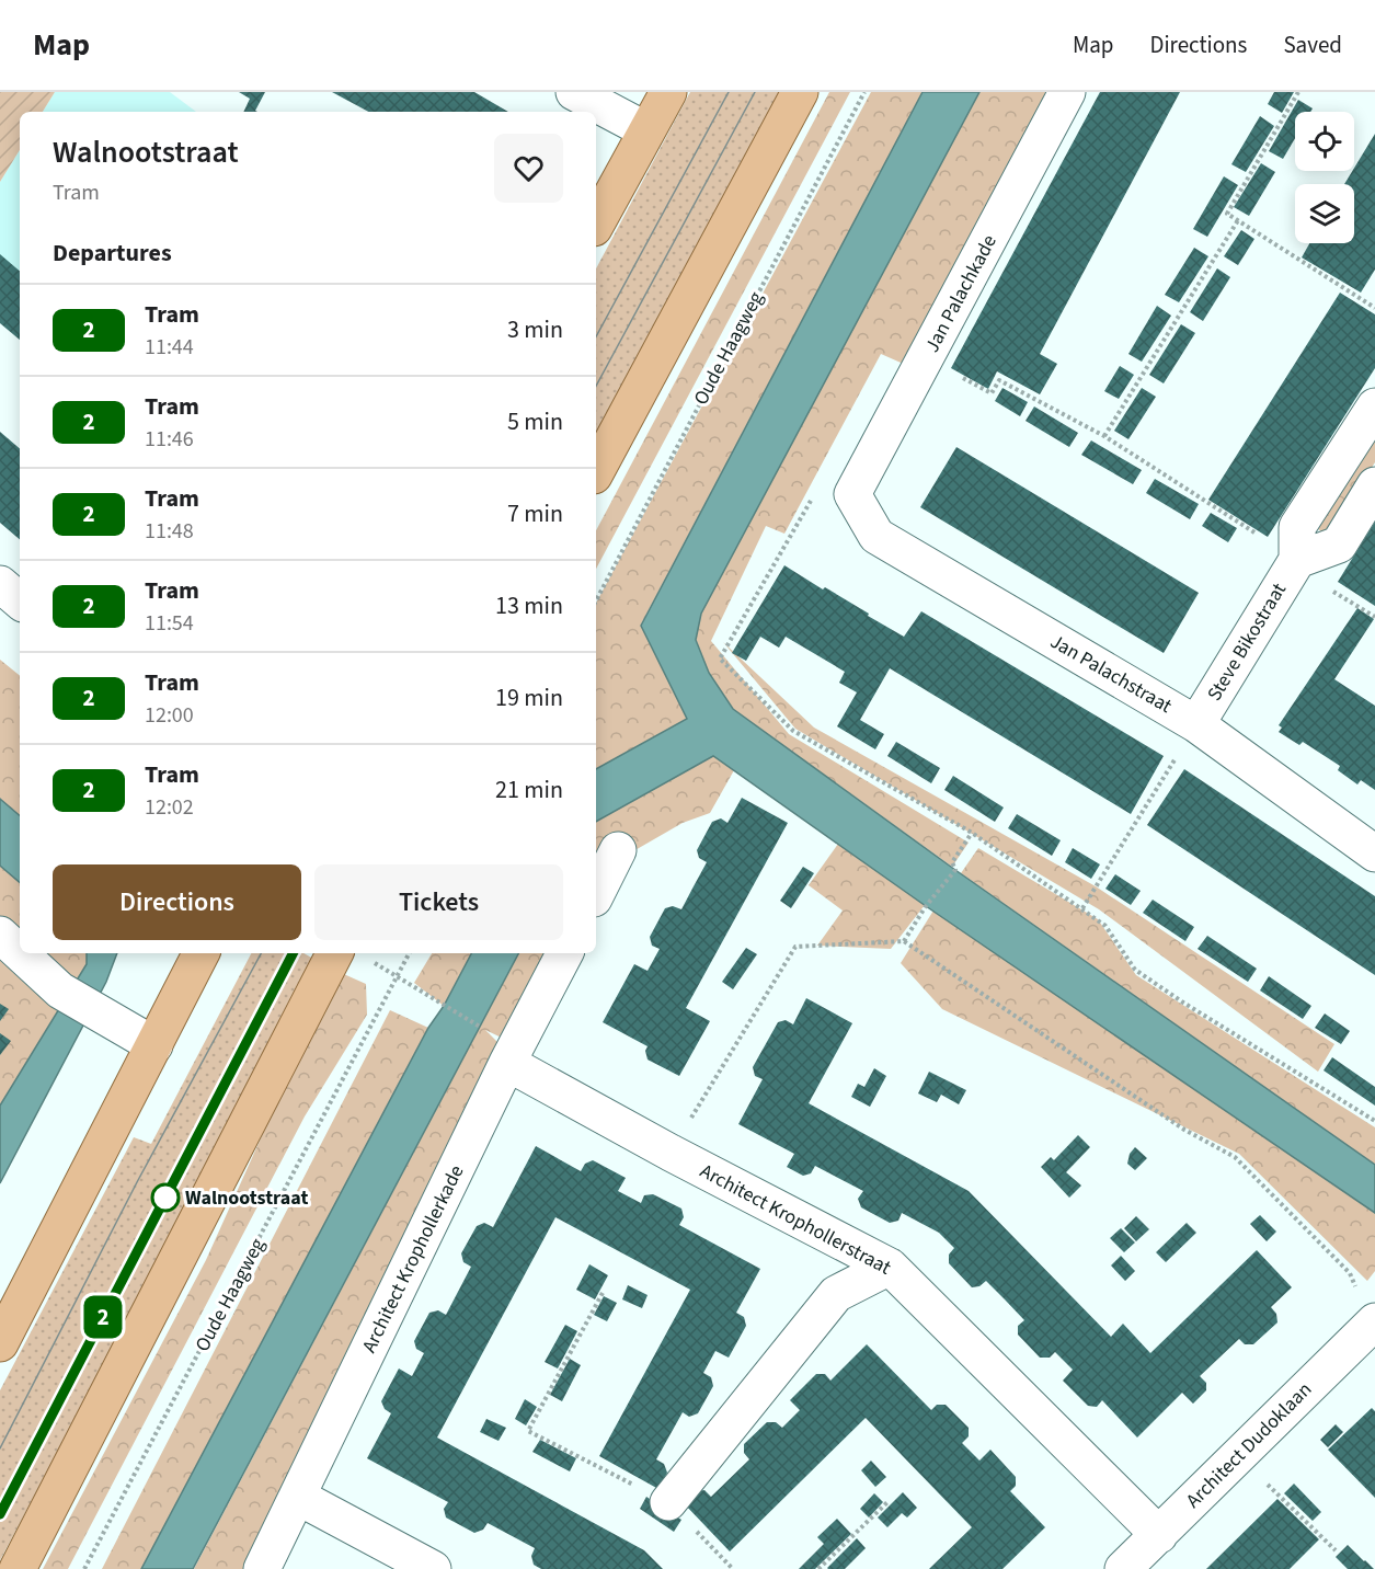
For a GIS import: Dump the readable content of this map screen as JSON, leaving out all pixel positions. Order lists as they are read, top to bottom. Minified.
{"streets":{"street":["Jan Palachkade","Steve Bikostraat","Jan Palachstraat","Architect Krophollerstraat","Architect Krophollerkade","Architect Dudoklaan"],"path":["Oude Haagweg"]},"crossings":[["Jan Palachkade","Jan Palachstraat"],["Steve Bikostraat","Jan Palachstraat"],["Architect Krophollerstraat","Architect Krophollerkade"],["Architect Krophollerstraat","Architect Dudoklaan"]],"places":["Walnootstraat"],"lines":["tram line 2"],"page":{"header":"Map","nav":["Map","Directions","Saved"],"on_map":"2","heading":[["Walnootstraat","Tram"],"Departures"],"list":[{"mark":"2","name":"Tram","note":"11:44","value":"3 min"},{"mark":"2","name":"Tram","note":"11:46","value":"5 min"},{"mark":"2","name":"Tram","note":"11:48","value":"7 min"},{"mark":"2","name":"Tram","note":"11:54","value":"13 min"},{"mark":"2","name":"Tram","note":"12:00","value":"19 min"},{"mark":"2","name":"Tram","note":"12:02","value":"21 min"}],"buttons":["Directions","Tickets"]}}
